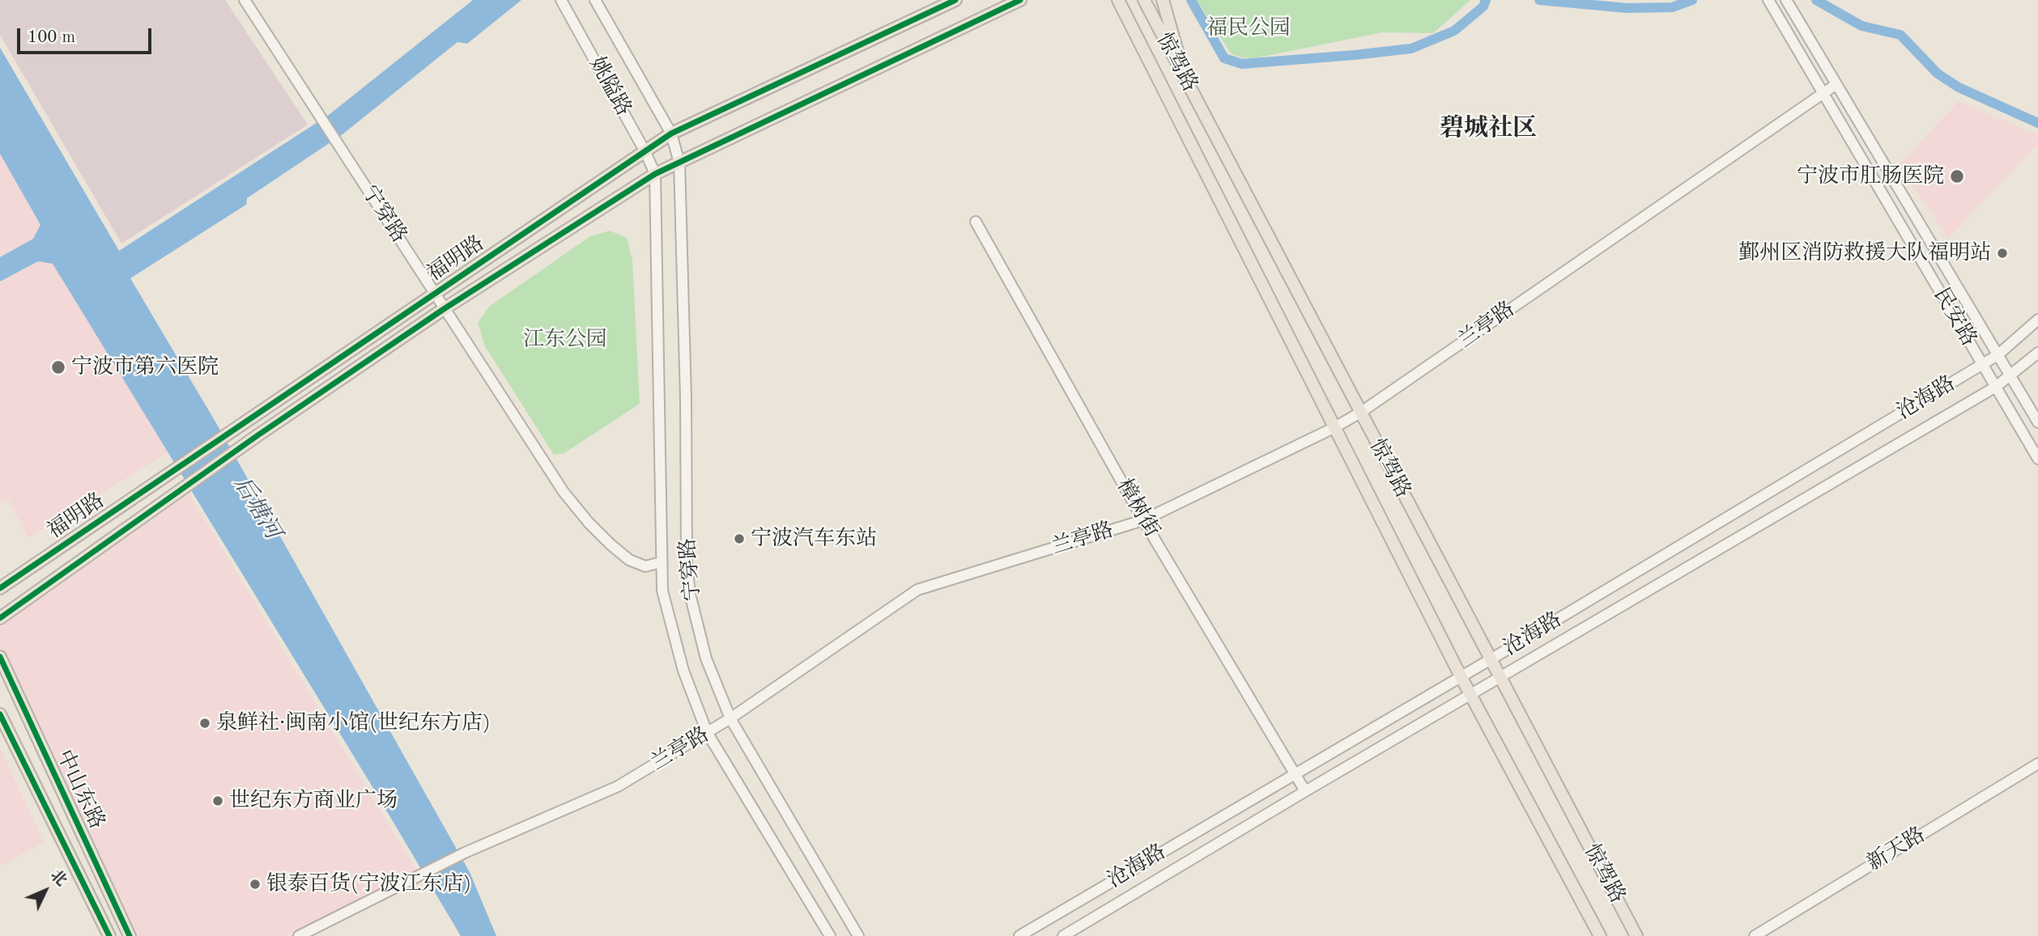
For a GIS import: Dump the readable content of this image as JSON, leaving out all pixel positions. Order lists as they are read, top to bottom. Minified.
{"streets":{"main road":["惊驾路","姚隘路","宁穿路","福明路","民安路","兰亭路","沧海路","樟树街","中山东路","新天路"]},"crossings":[["惊驾路","兰亭路"],["惊驾路","沧海路"],["姚隘路","宁穿路"],["姚隘路","福明路"],["宁穿路","福明路"],["宁穿路","兰亭路"],["民安路","兰亭路"],["民安路","沧海路"],["兰亭路","樟树街"],["沧海路","樟树街"]],"districts":["碧城社区"],"water":["后塘河"],"parks":["福民公园","江东公园"],"places":["宁波市肛肠医院","鄞州区消防救援大队福明站","宁波市第六医院","宁波汽车东站","泉鲜社·闽南小馆(世纪东方店)","世纪东方商业广场","银泰百货(宁波江东店)"],"scale_bar":"100 m","north":"top right"}
